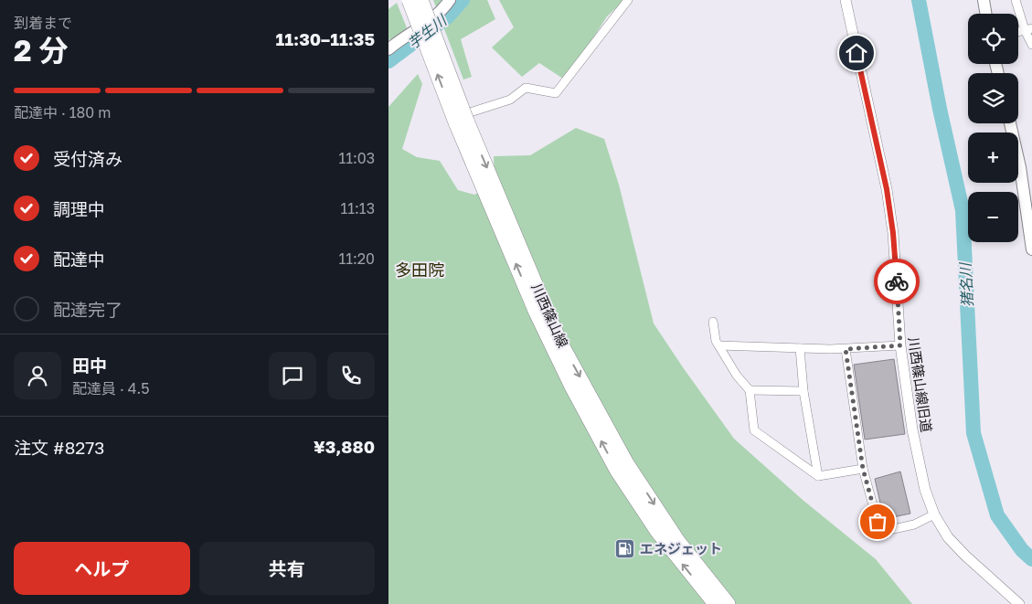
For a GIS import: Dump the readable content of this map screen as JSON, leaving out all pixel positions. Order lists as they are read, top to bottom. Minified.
{"streets":{"main road":["川西篠山線"],"street":["川西篠山線旧道"]},"districts":["多田院"],"water":["芋生川","猪名川"],"places":{"fuel station":["エネジェット"]},"page":{"heading":["2 分","到着まで","11:30–11:35"],"panel":["田中","配達員 · 4.5","注文 #8273","¥3,880"],"map_buttons":["+","−"],"bar":"配達中 · 180 m","list":[["受付済み","11:03"],["調理中","11:13"],["配達中","11:20"],"配達完了"],"buttons":["ヘルプ","共有"]}}
